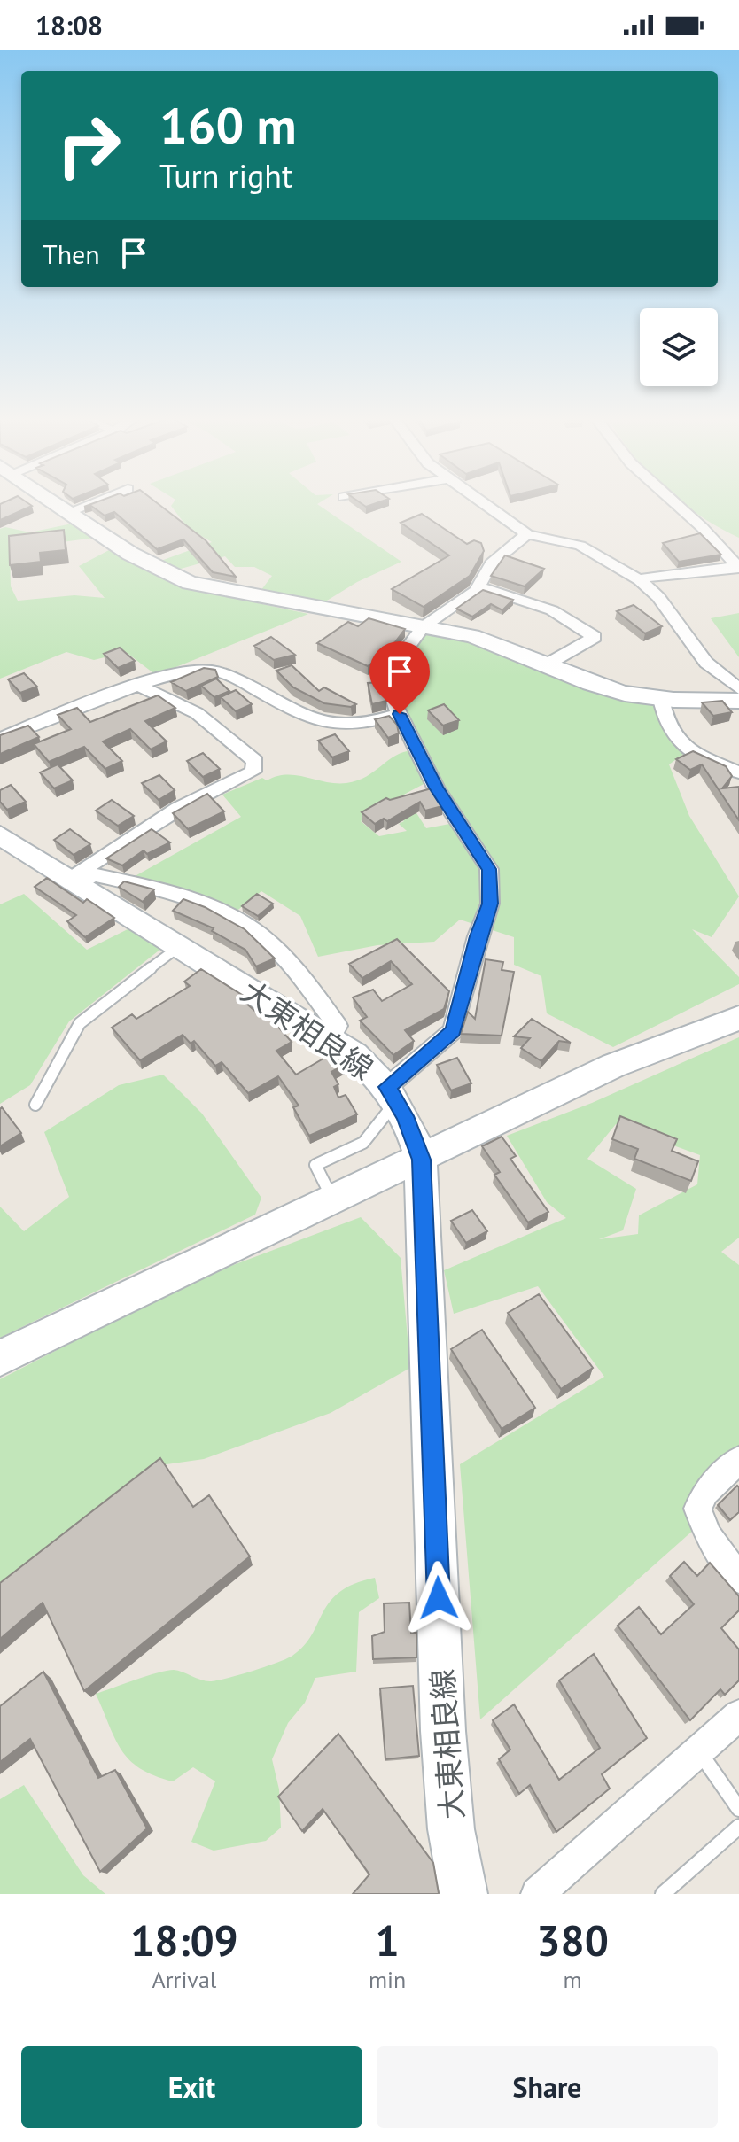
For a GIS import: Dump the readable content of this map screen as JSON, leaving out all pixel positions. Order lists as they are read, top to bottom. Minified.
{"streets":{"street":["大東相良線"]},"page":{"status":"18:08","turn":["160 m","Turn right"],"then":"Then","eta":["18:09","Arrival","1","min","380","m"],"buttons":["Exit","Share"]}}
